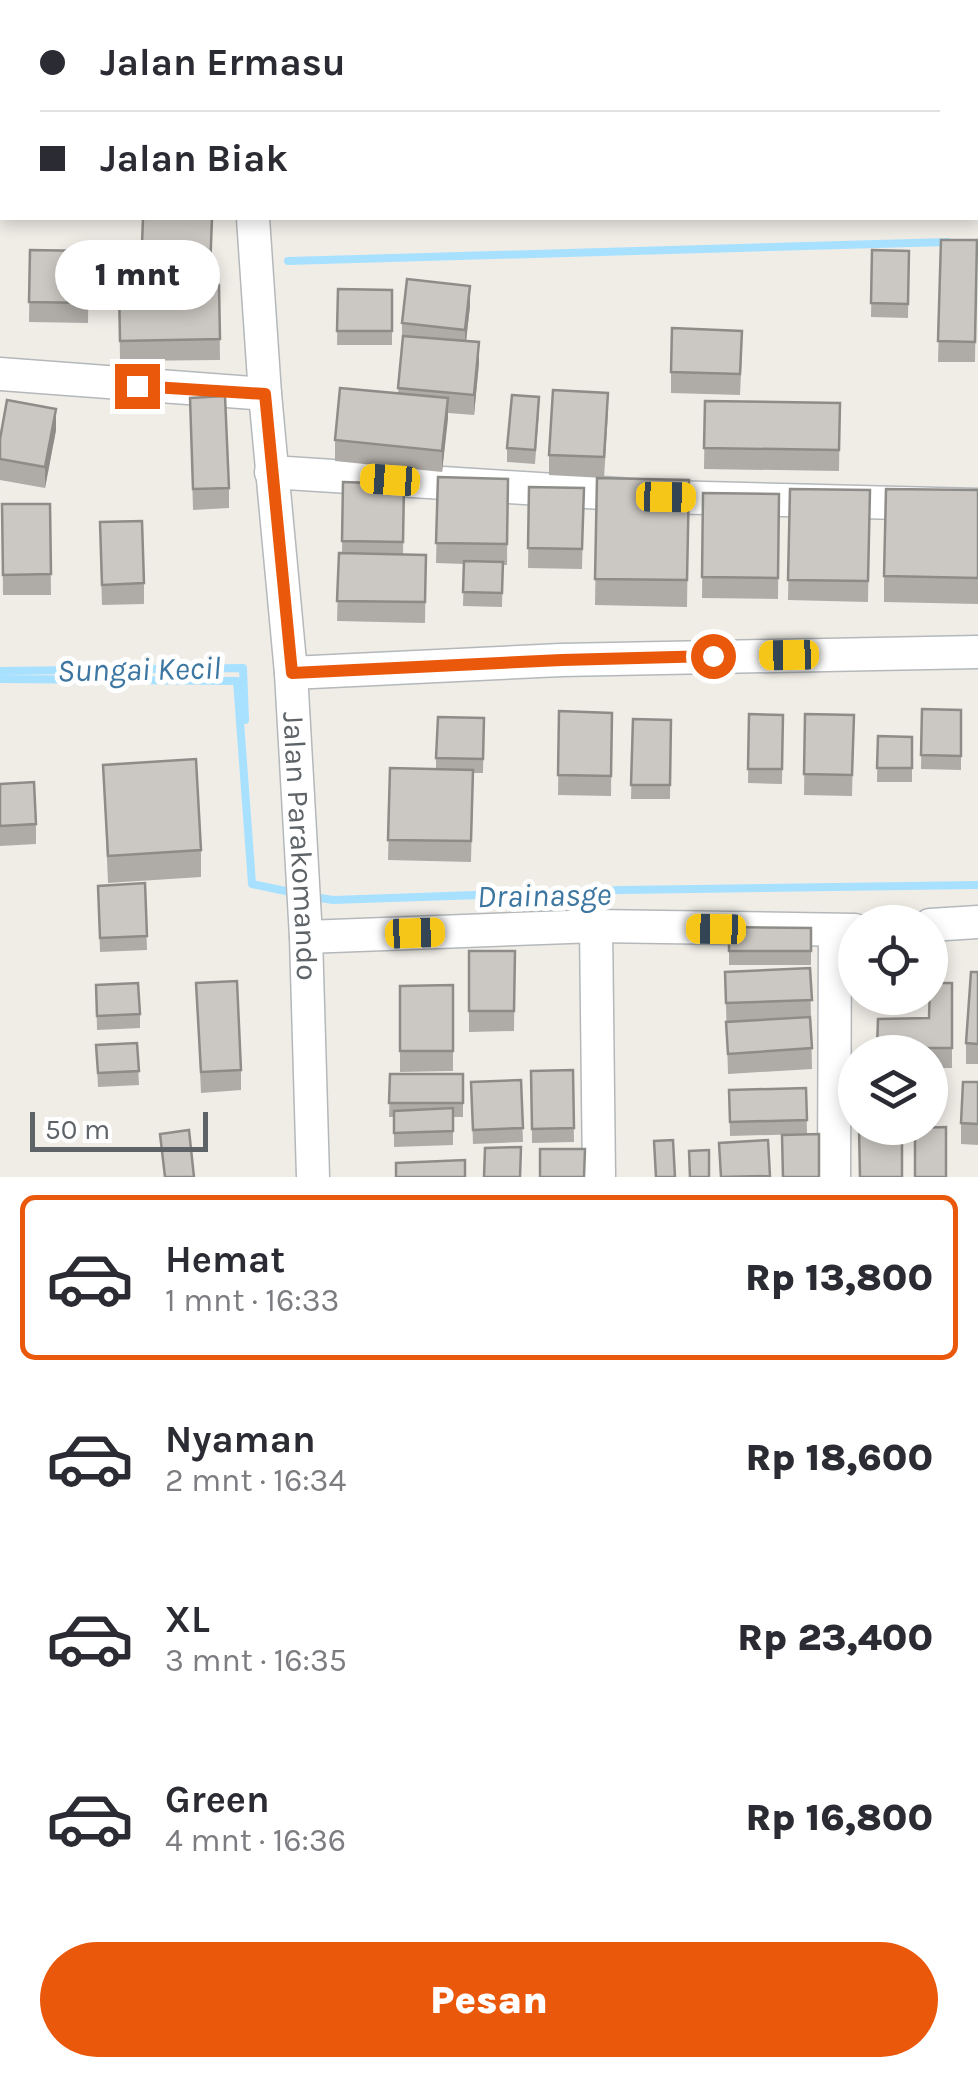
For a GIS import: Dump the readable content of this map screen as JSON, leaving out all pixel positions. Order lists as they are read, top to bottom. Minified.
{"streets":{"street":["Jalan Parakomando"]},"water":["Sungai Kecil","Drainasge"],"scale_bar":"50 m","page":{"banner":["Jalan Ermasu","Jalan Biak"],"bubble":"1 mnt","scale":"50 m","list":[{"name":"Hemat","note":"1 mnt · 16:33","value":"Rp 13,800"},{"name":"Nyaman","note":"2 mnt · 16:34","value":"Rp 18,600"},{"name":"XL","note":"3 mnt · 16:35","value":"Rp 23,400"},{"name":"Green","note":"4 mnt · 16:36","value":"Rp 16,800"}],"buttons":"Pesan"}}
